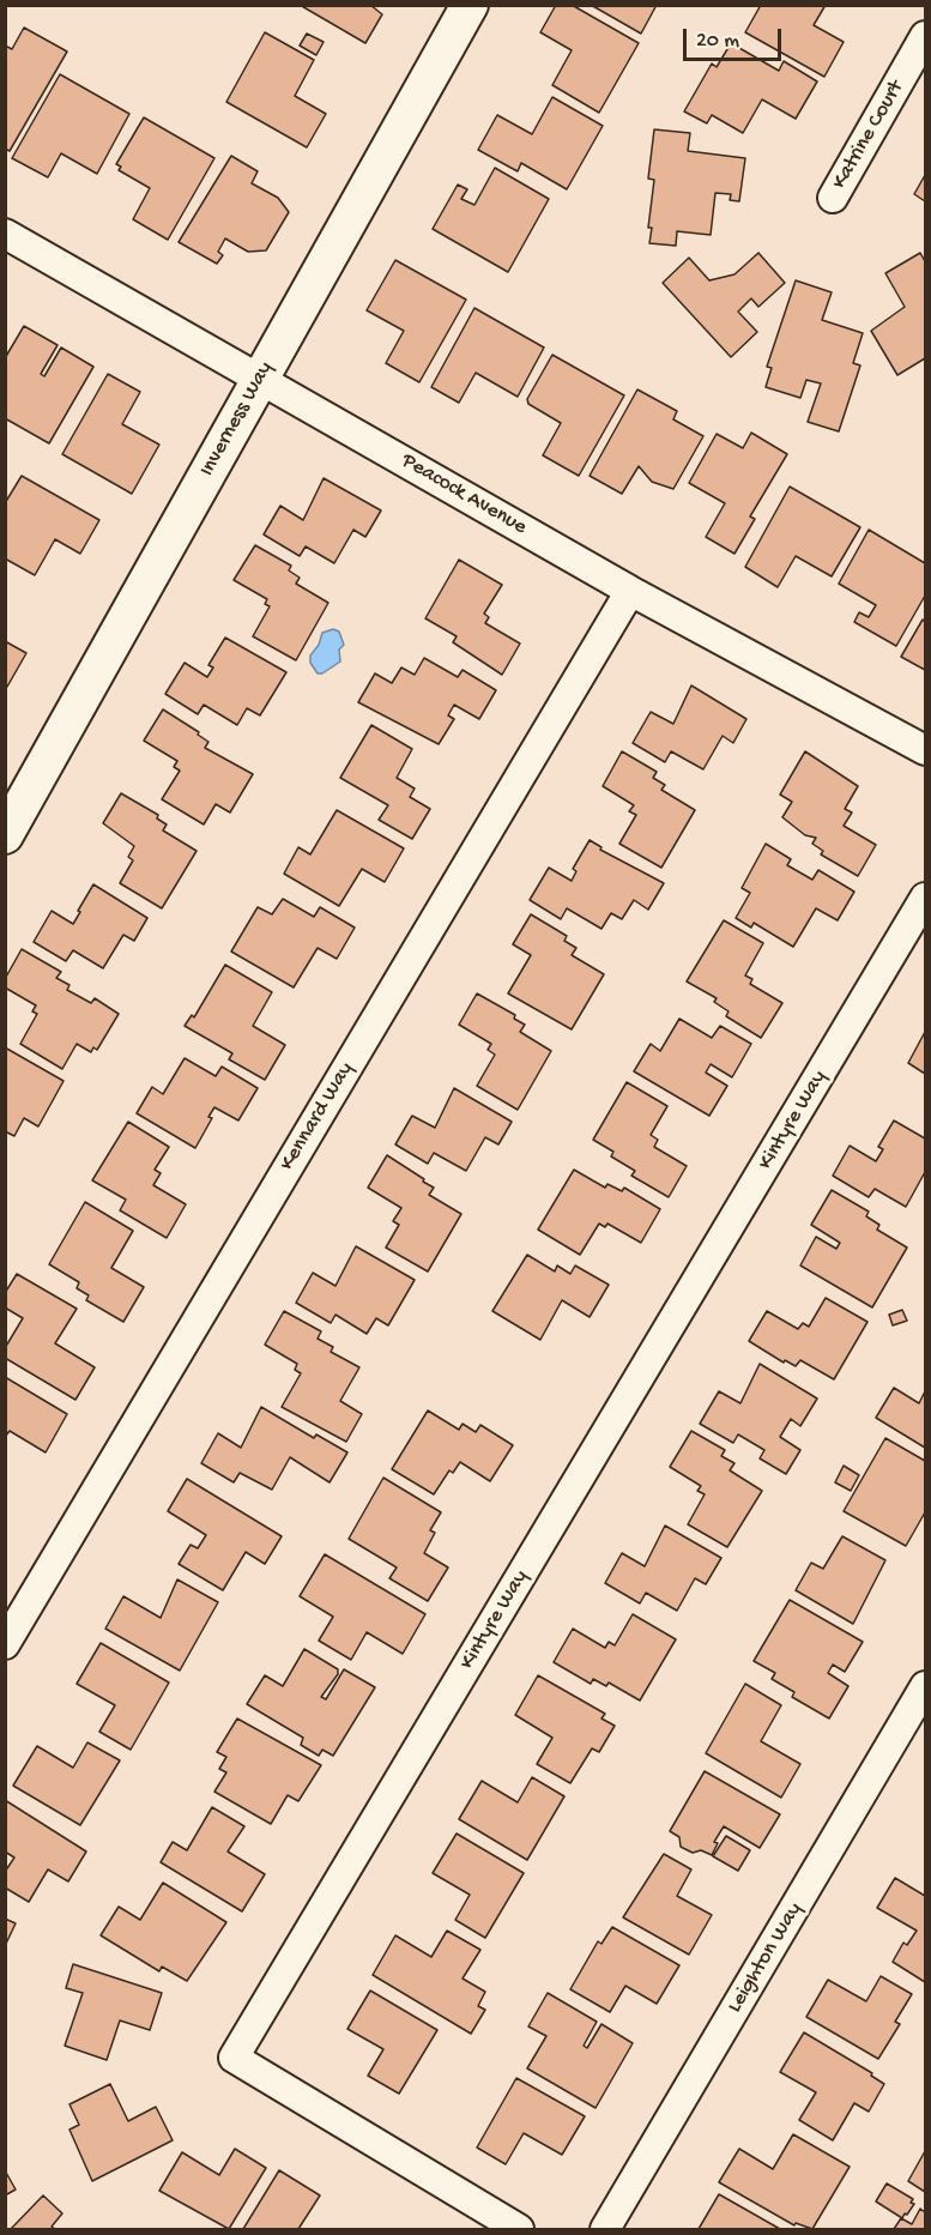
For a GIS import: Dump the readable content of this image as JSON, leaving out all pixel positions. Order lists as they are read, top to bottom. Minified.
{"streets":{"street":["Katrine Court","Inverness Way","Peacock Avenue","Kennard Way","Kintyre Way","Leighton Way"]},"crossings":[["Inverness Way","Peacock Avenue"],["Peacock Avenue","Kennard Way"]],"scale_bar":"20 m"}
